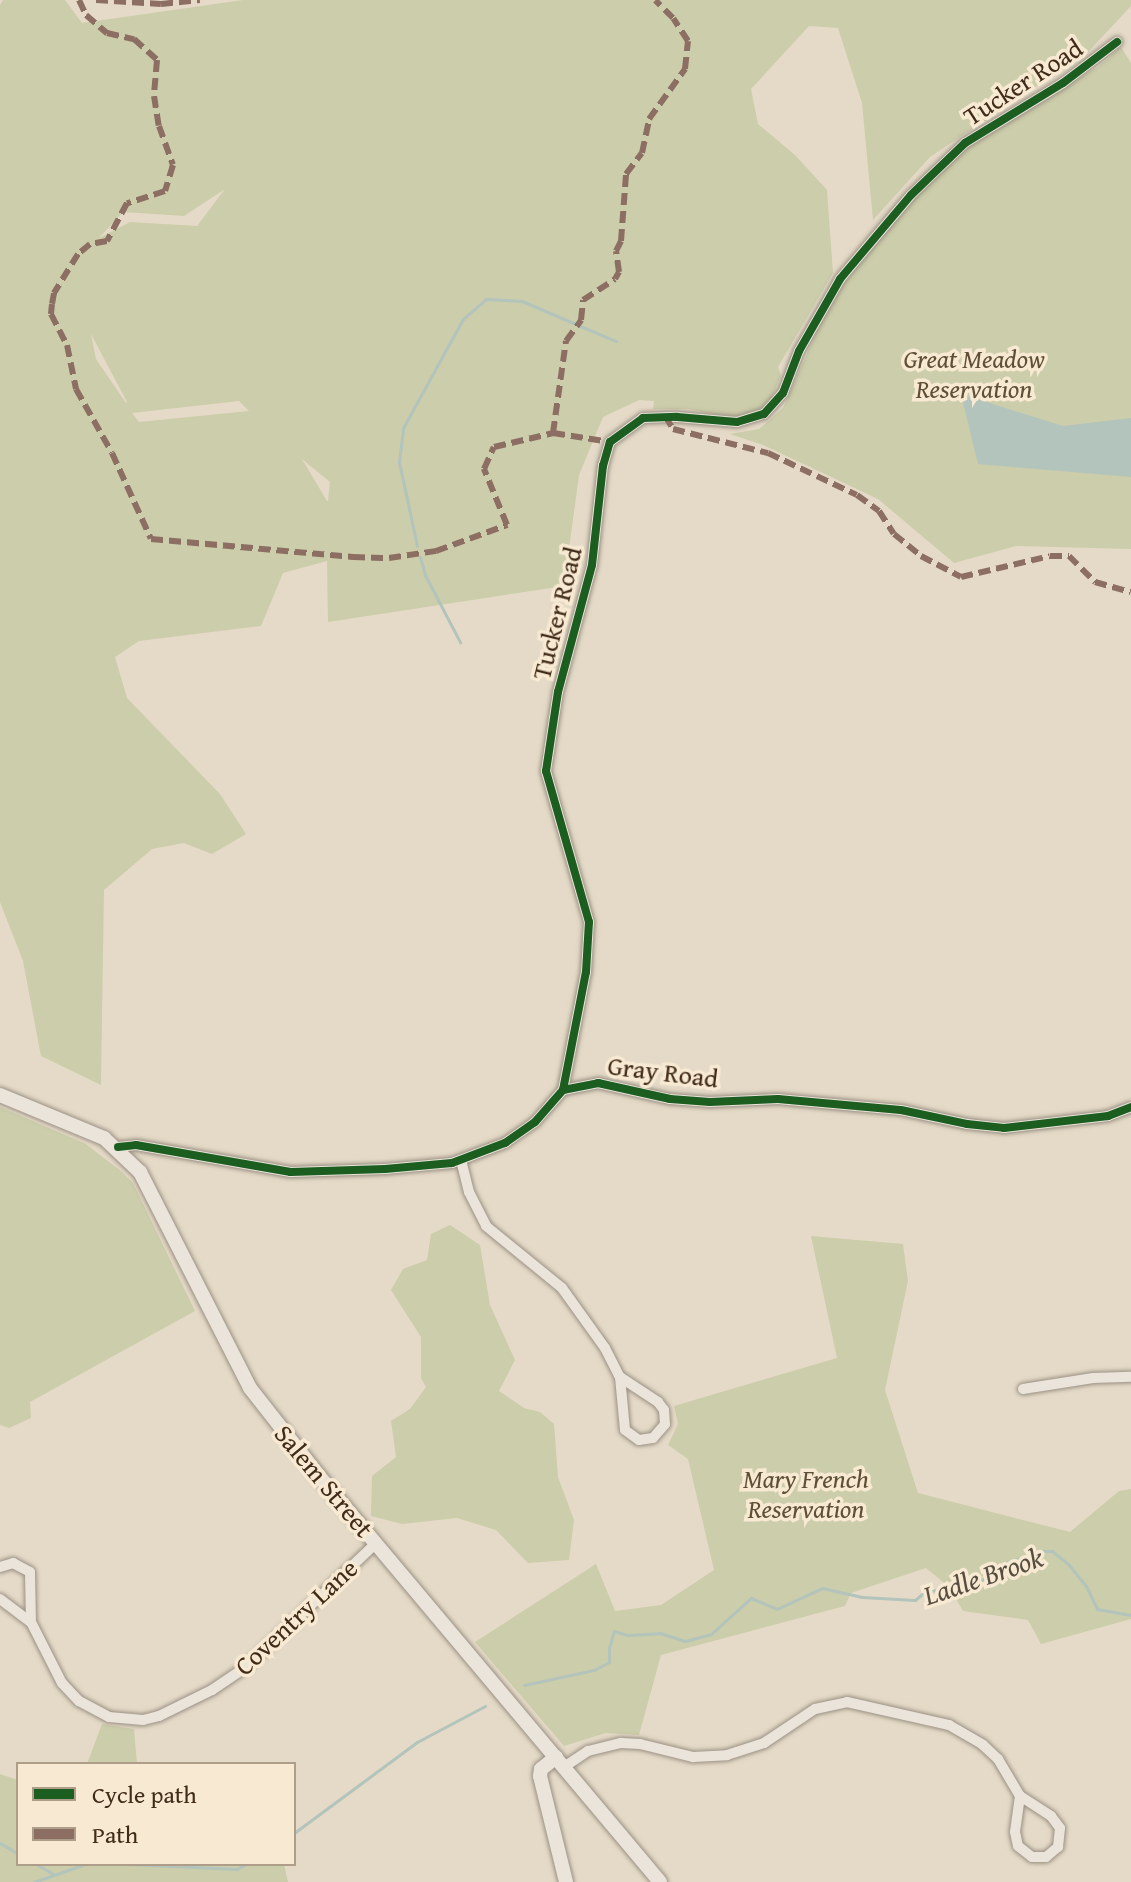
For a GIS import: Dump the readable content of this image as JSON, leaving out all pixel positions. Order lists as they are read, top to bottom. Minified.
{"streets":{"street":["Tucker Road","Gray Road","Salem Street","Coventry Lane"]},"crossings":[["Tucker Road","Gray Road"],["Salem Street","Coventry Lane"]],"water":["Ladle Brook"],"parks":["Great Meadow Reservation","Mary French Reservation"],"legend":["Cycle path","Path"]}
